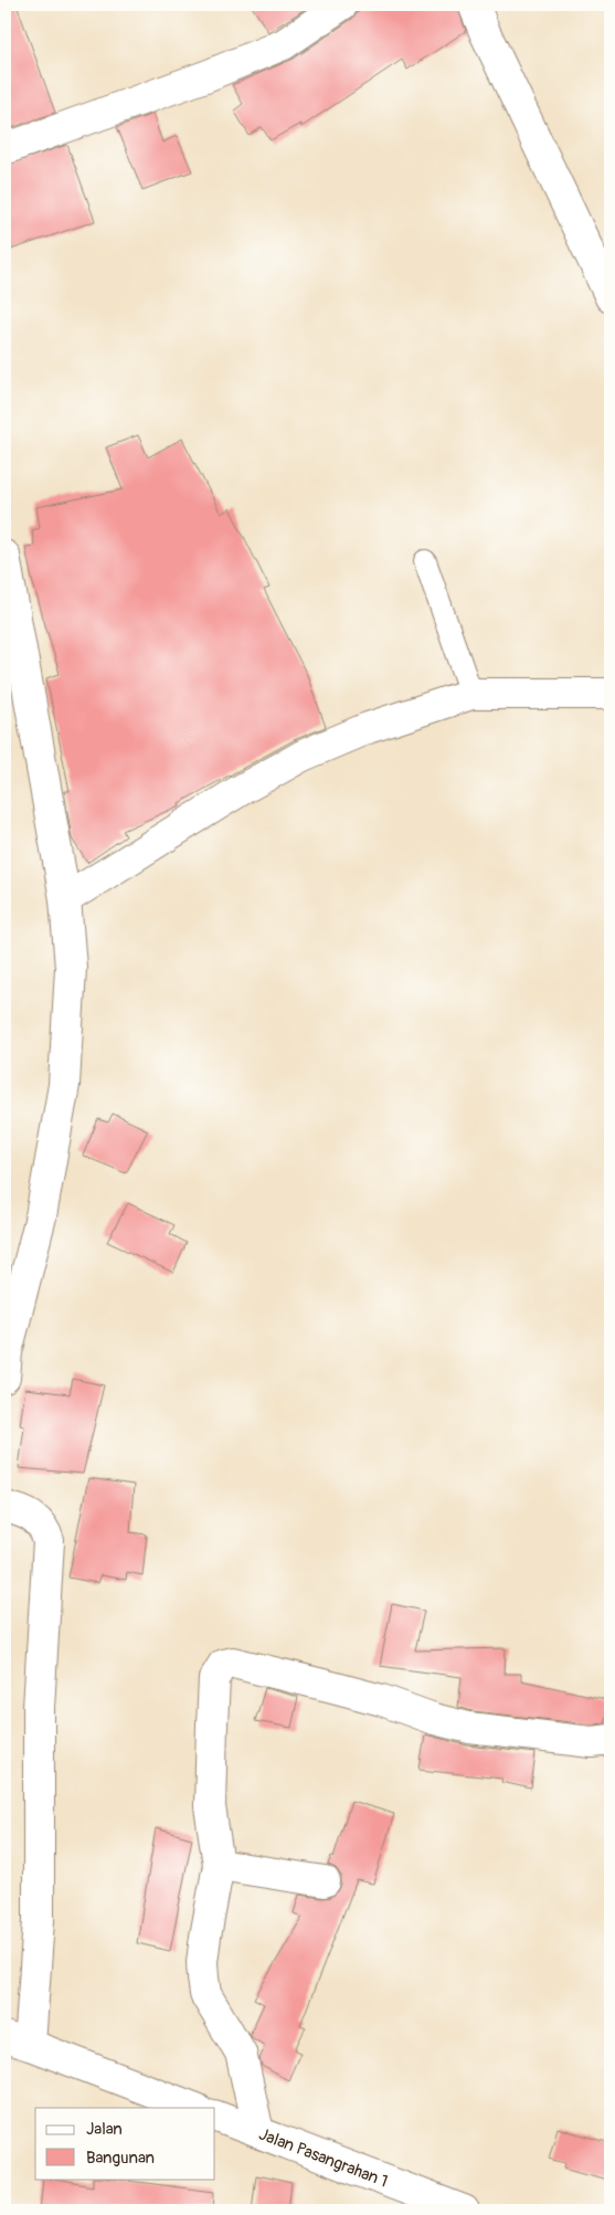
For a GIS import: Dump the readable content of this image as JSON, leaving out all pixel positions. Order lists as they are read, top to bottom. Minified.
{"streets":{"street":["Jalan Pasangrahan 1"]},"legend":["Jalan","Bangunan"]}
